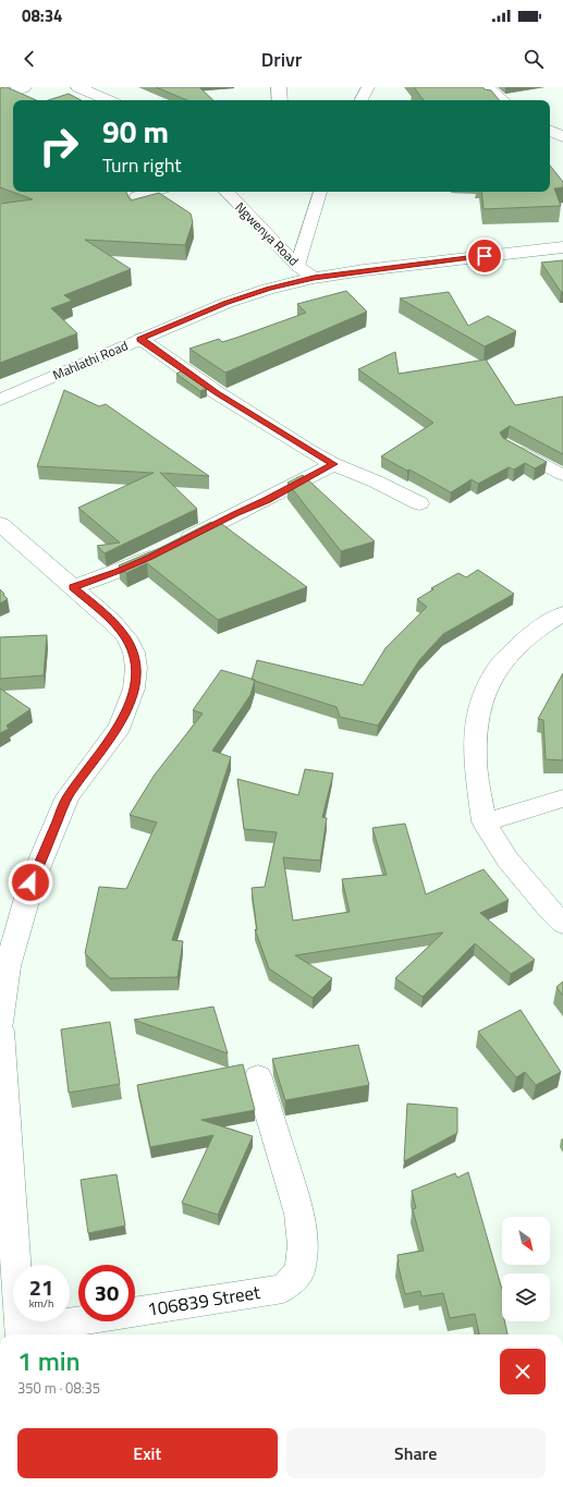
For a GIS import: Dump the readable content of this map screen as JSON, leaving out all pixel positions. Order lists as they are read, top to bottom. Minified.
{"streets":{"street":["Ngwenya Road","Mahlathi Road","106839 Street"]},"crossings":[["Ngwenya Road","Mahlathi Road"]],"north":"bottom right","page":{"status":"08:34","header":"Drivr","turn":["90 m","Turn right"],"speed":"21 km/h","limit":"30","heading":["1 min","350 m · 08:35"],"buttons":["Exit","Share"]}}
